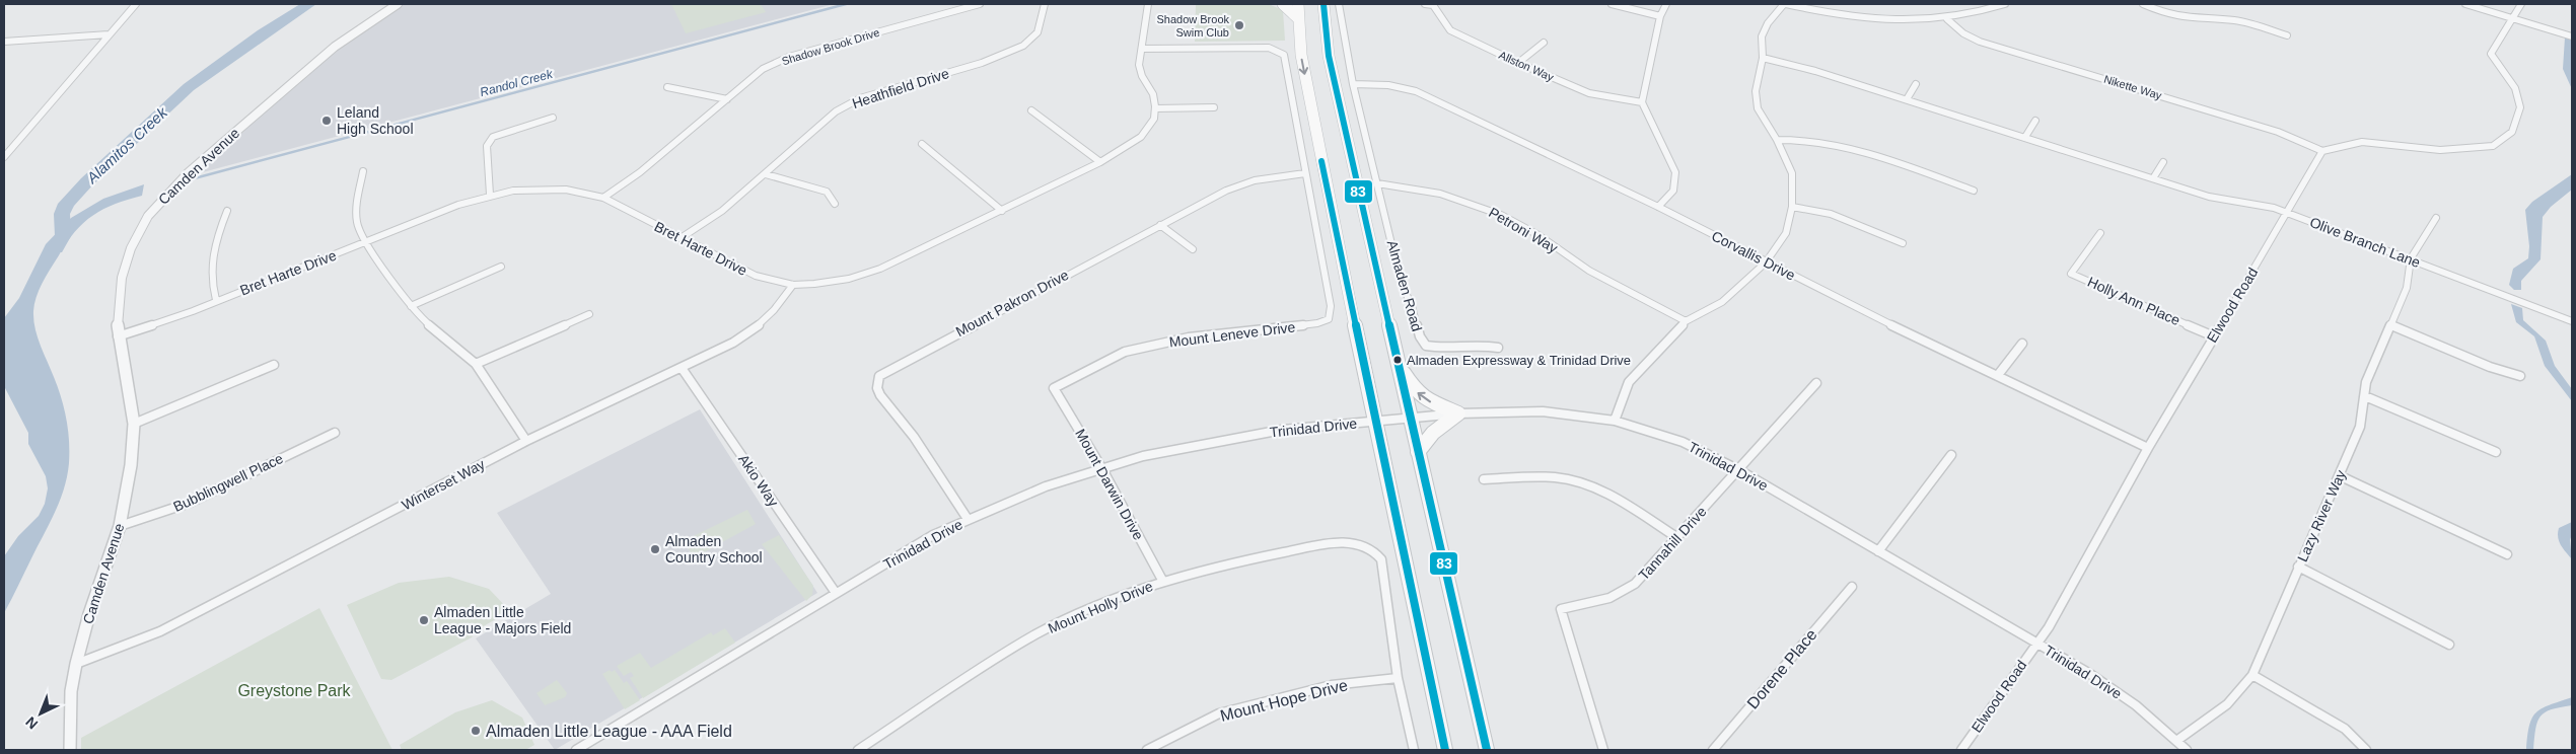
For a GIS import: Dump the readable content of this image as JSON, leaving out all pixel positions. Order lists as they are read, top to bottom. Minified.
{"streets":{"street":["Shadow Brook Drive","Allston Way","Nikette Way","Heathfield Drive","Camden Avenue","Petroni Way","Olive Branch Lane","Bret Harte Drive","Corvallis Drive","Almaden Road","Holly Ann Place","Mount Pakron Drive","Elwood Road","Mount Leneve Drive","Trinidad Drive","Akio Way","Bubblingwell Place","Winterset Way","Mount Darwin Drive","Lazy River Way","Tannahill Drive","Mount Holly Drive","Dorene Place","Mount Hope Drive"]},"crossings":[["Shadow Brook Drive","Bret Harte Drive"],["Nikette Way","Elwood Road"],["Heathfield Drive","Bret Harte Drive"],["Camden Avenue","Bret Harte Drive"],["Camden Avenue","Bubblingwell Place"],["Camden Avenue","Winterset Way"],["Petroni Way","Almaden Road"],["Olive Branch Lane","Elwood Road"],["Olive Branch Lane","Lazy River Way"],["Bret Harte Drive","Winterset Way"],["Corvallis Drive","Almaden Road"],["Corvallis Drive","Elwood Road"],["Holly Ann Place","Elwood Road"],["Mount Pakron Drive","Mount Leneve Drive"],["Mount Pakron Drive","Trinidad Drive"],["Elwood Road","Trinidad Drive"],["Mount Leneve Drive","Mount Darwin Drive"],["Trinidad Drive","Akio Way"],["Trinidad Drive","Mount Darwin Drive"],["Trinidad Drive","Lazy River Way"],["Trinidad Drive","Tannahill Drive"],["Akio Way","Winterset Way"],["Mount Darwin Drive","Mount Holly Drive"],["Mount Holly Drive","Mount Hope Drive"]],"water":["Randol Creek","Alamitos Creek"],"parks":["Greystone Park"],"places":["Shadow Brook Swim Club","Leland High School","Almaden Expressway & Trinidad Drive","Almaden Country School","Almaden Little League - Majors Field","Almaden Little League - AAA Field"],"lines":["transit line 83"],"north":"bottom left"}
